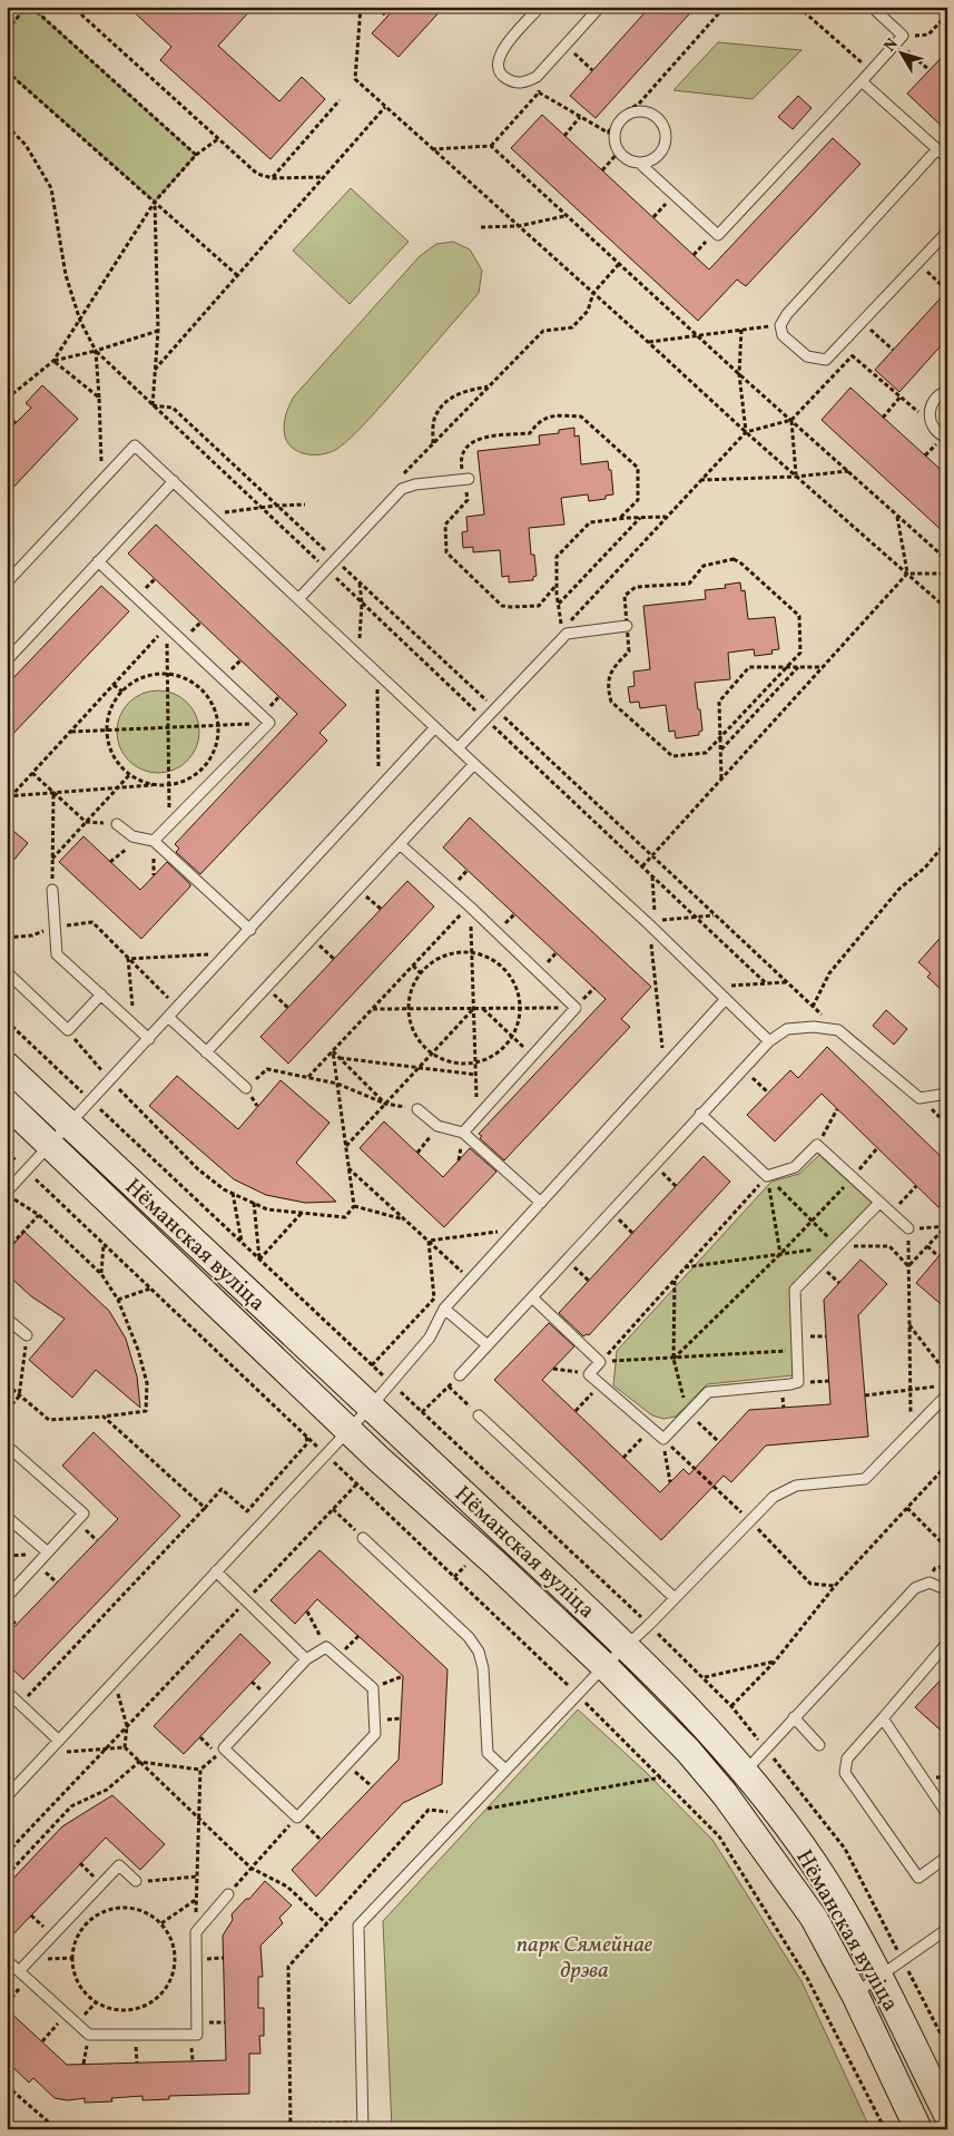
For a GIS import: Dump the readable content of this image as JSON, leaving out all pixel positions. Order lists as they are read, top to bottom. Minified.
{"streets":{"main road":["Нёманская вуліца"]},"parks":["парк Сямейнае дрэва"],"north":"top left"}
